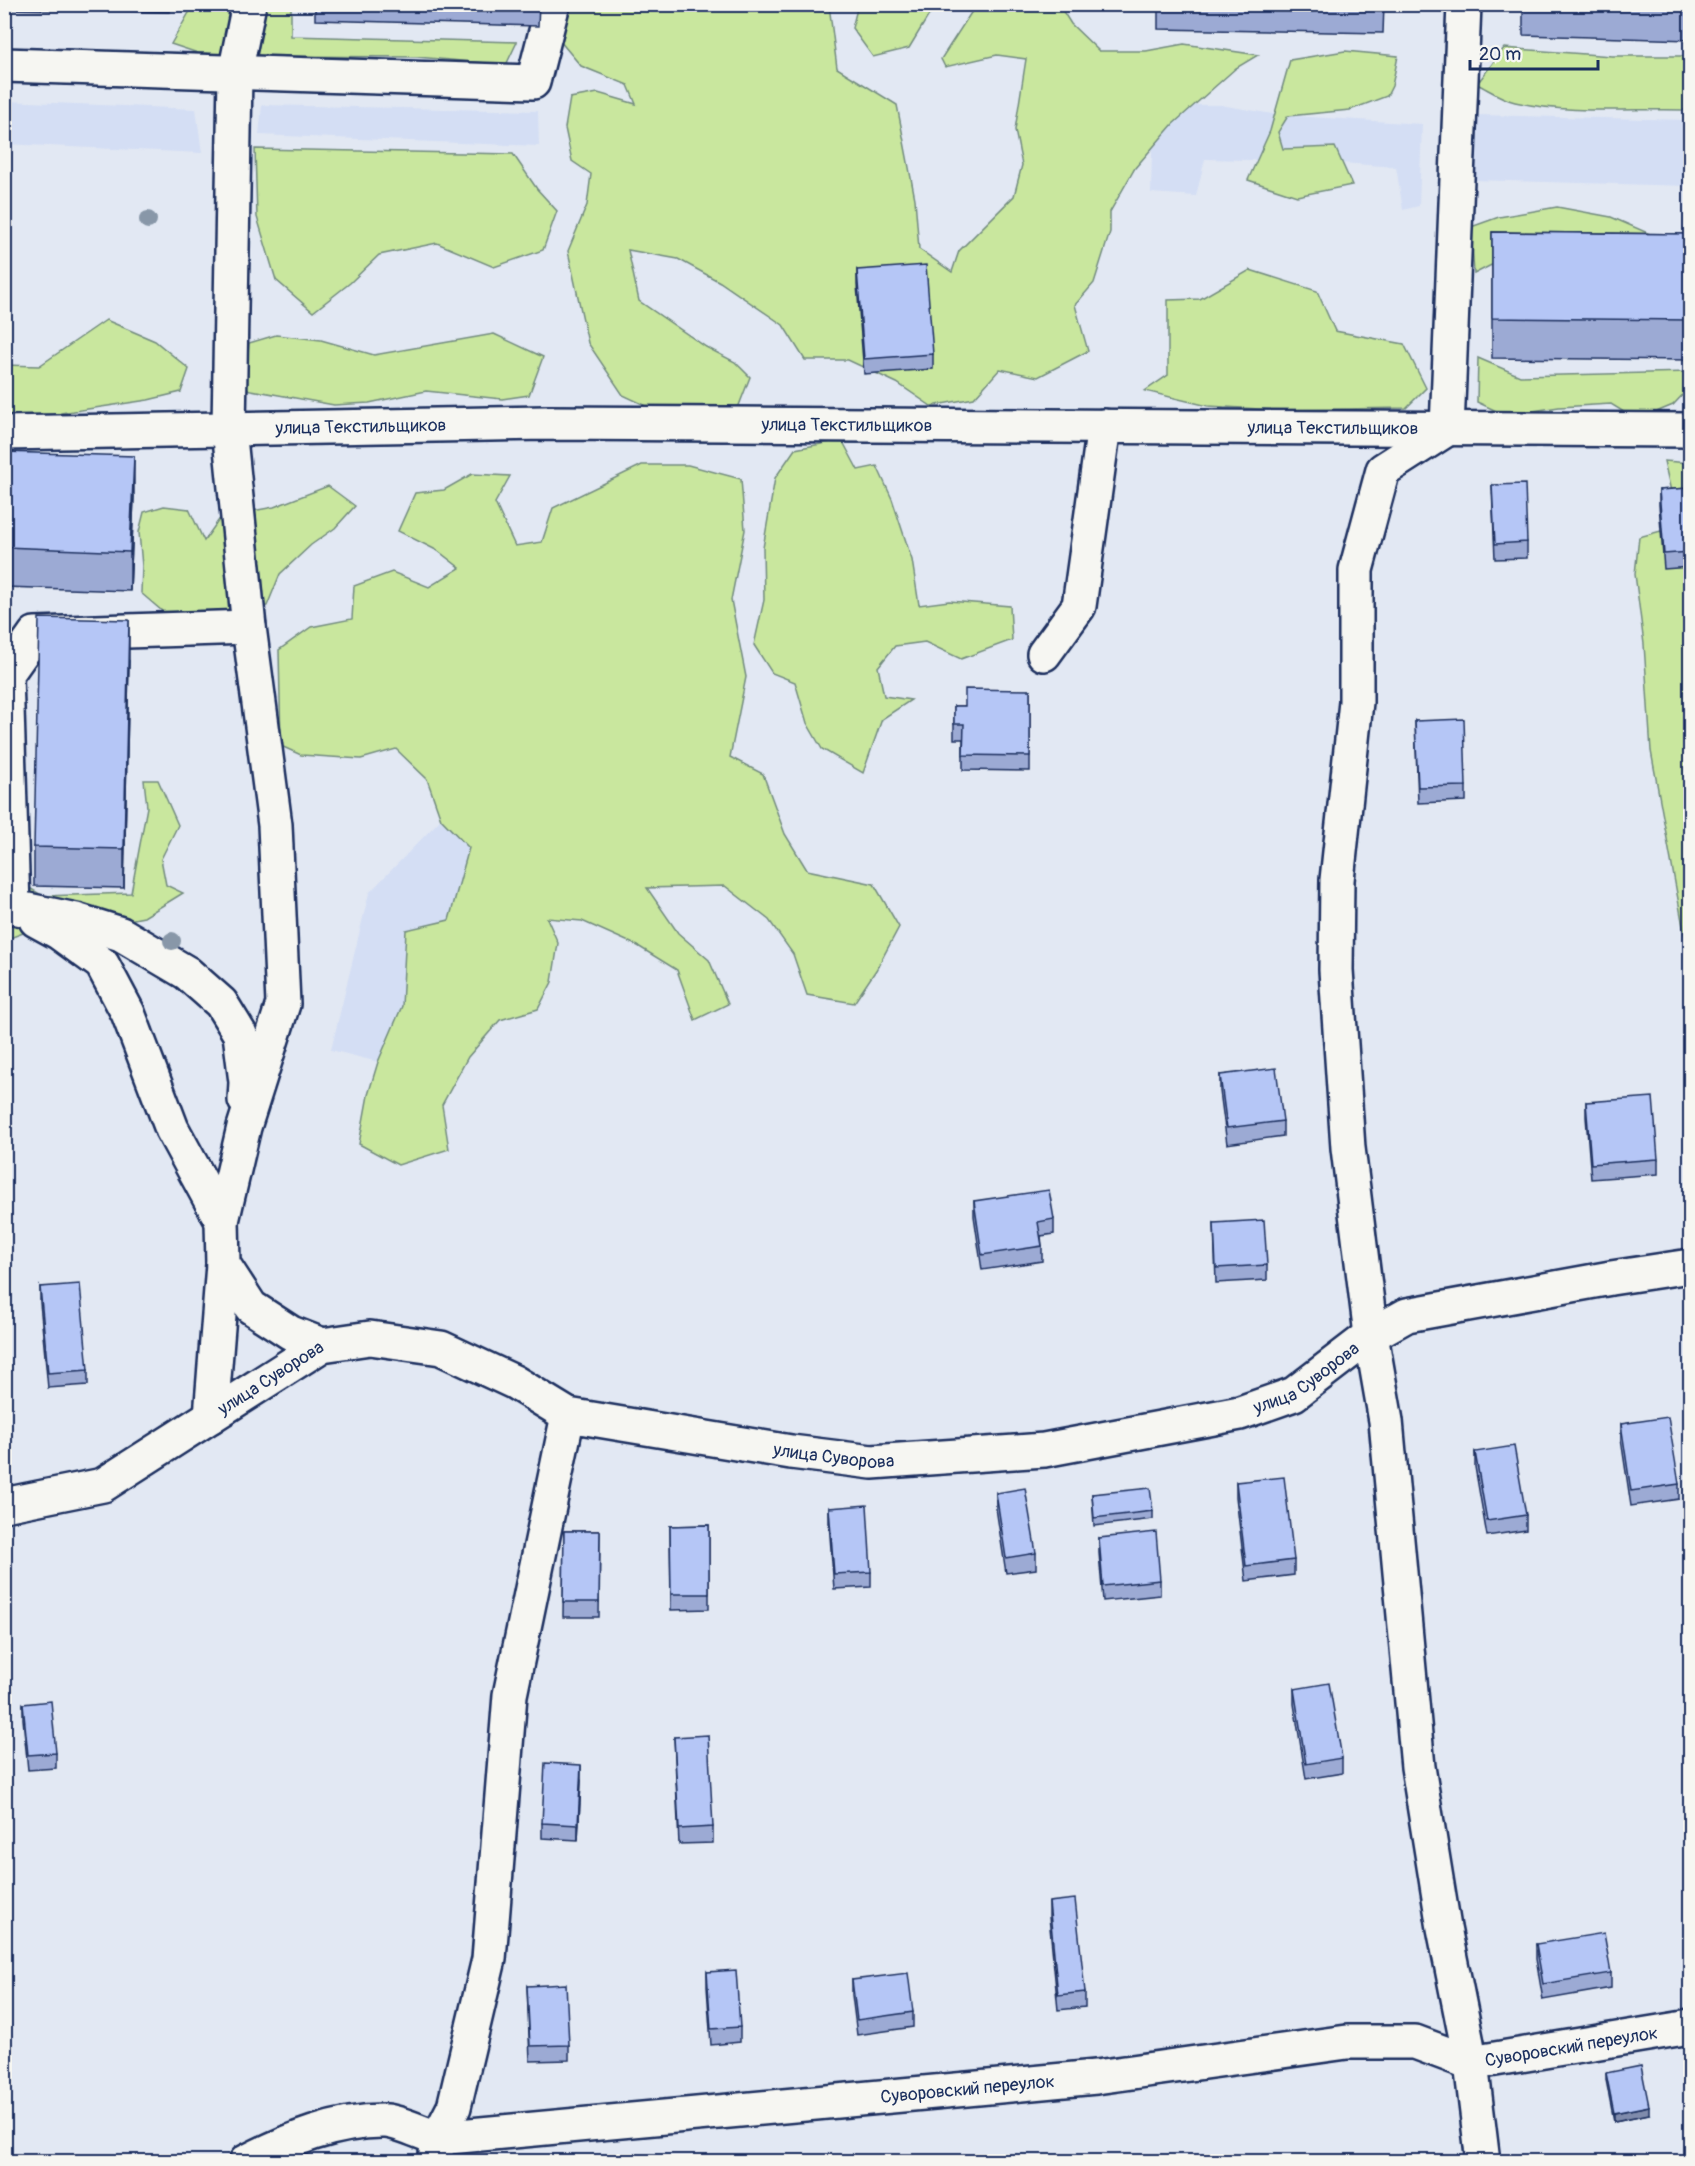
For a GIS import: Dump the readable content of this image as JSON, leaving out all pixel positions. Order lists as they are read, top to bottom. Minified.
{"streets":{"street":["улица Текстильщиков","улица Суворова","Суворовский переулок"]},"scale_bar":"20 m"}
